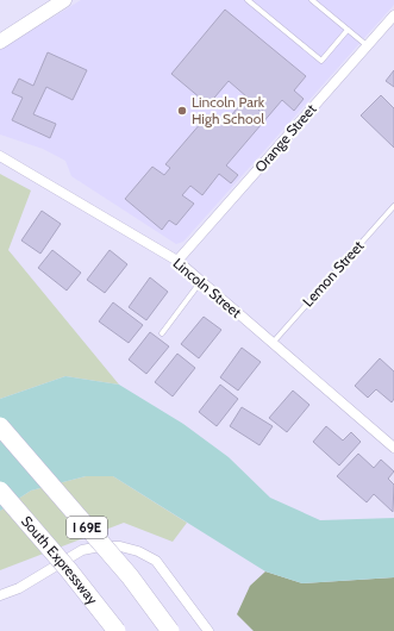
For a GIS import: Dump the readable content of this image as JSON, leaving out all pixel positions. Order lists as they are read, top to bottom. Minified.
{"streets":{"highway":["I 69E","South Expressway"],"street":["Orange Street","Lincoln Street"],"lane":["Lemon Street"]},"crossings":[["Orange Street","Lincoln Street"],["Lemon Street","Lincoln Street"]],"places":["Lincoln Park High School"]}
